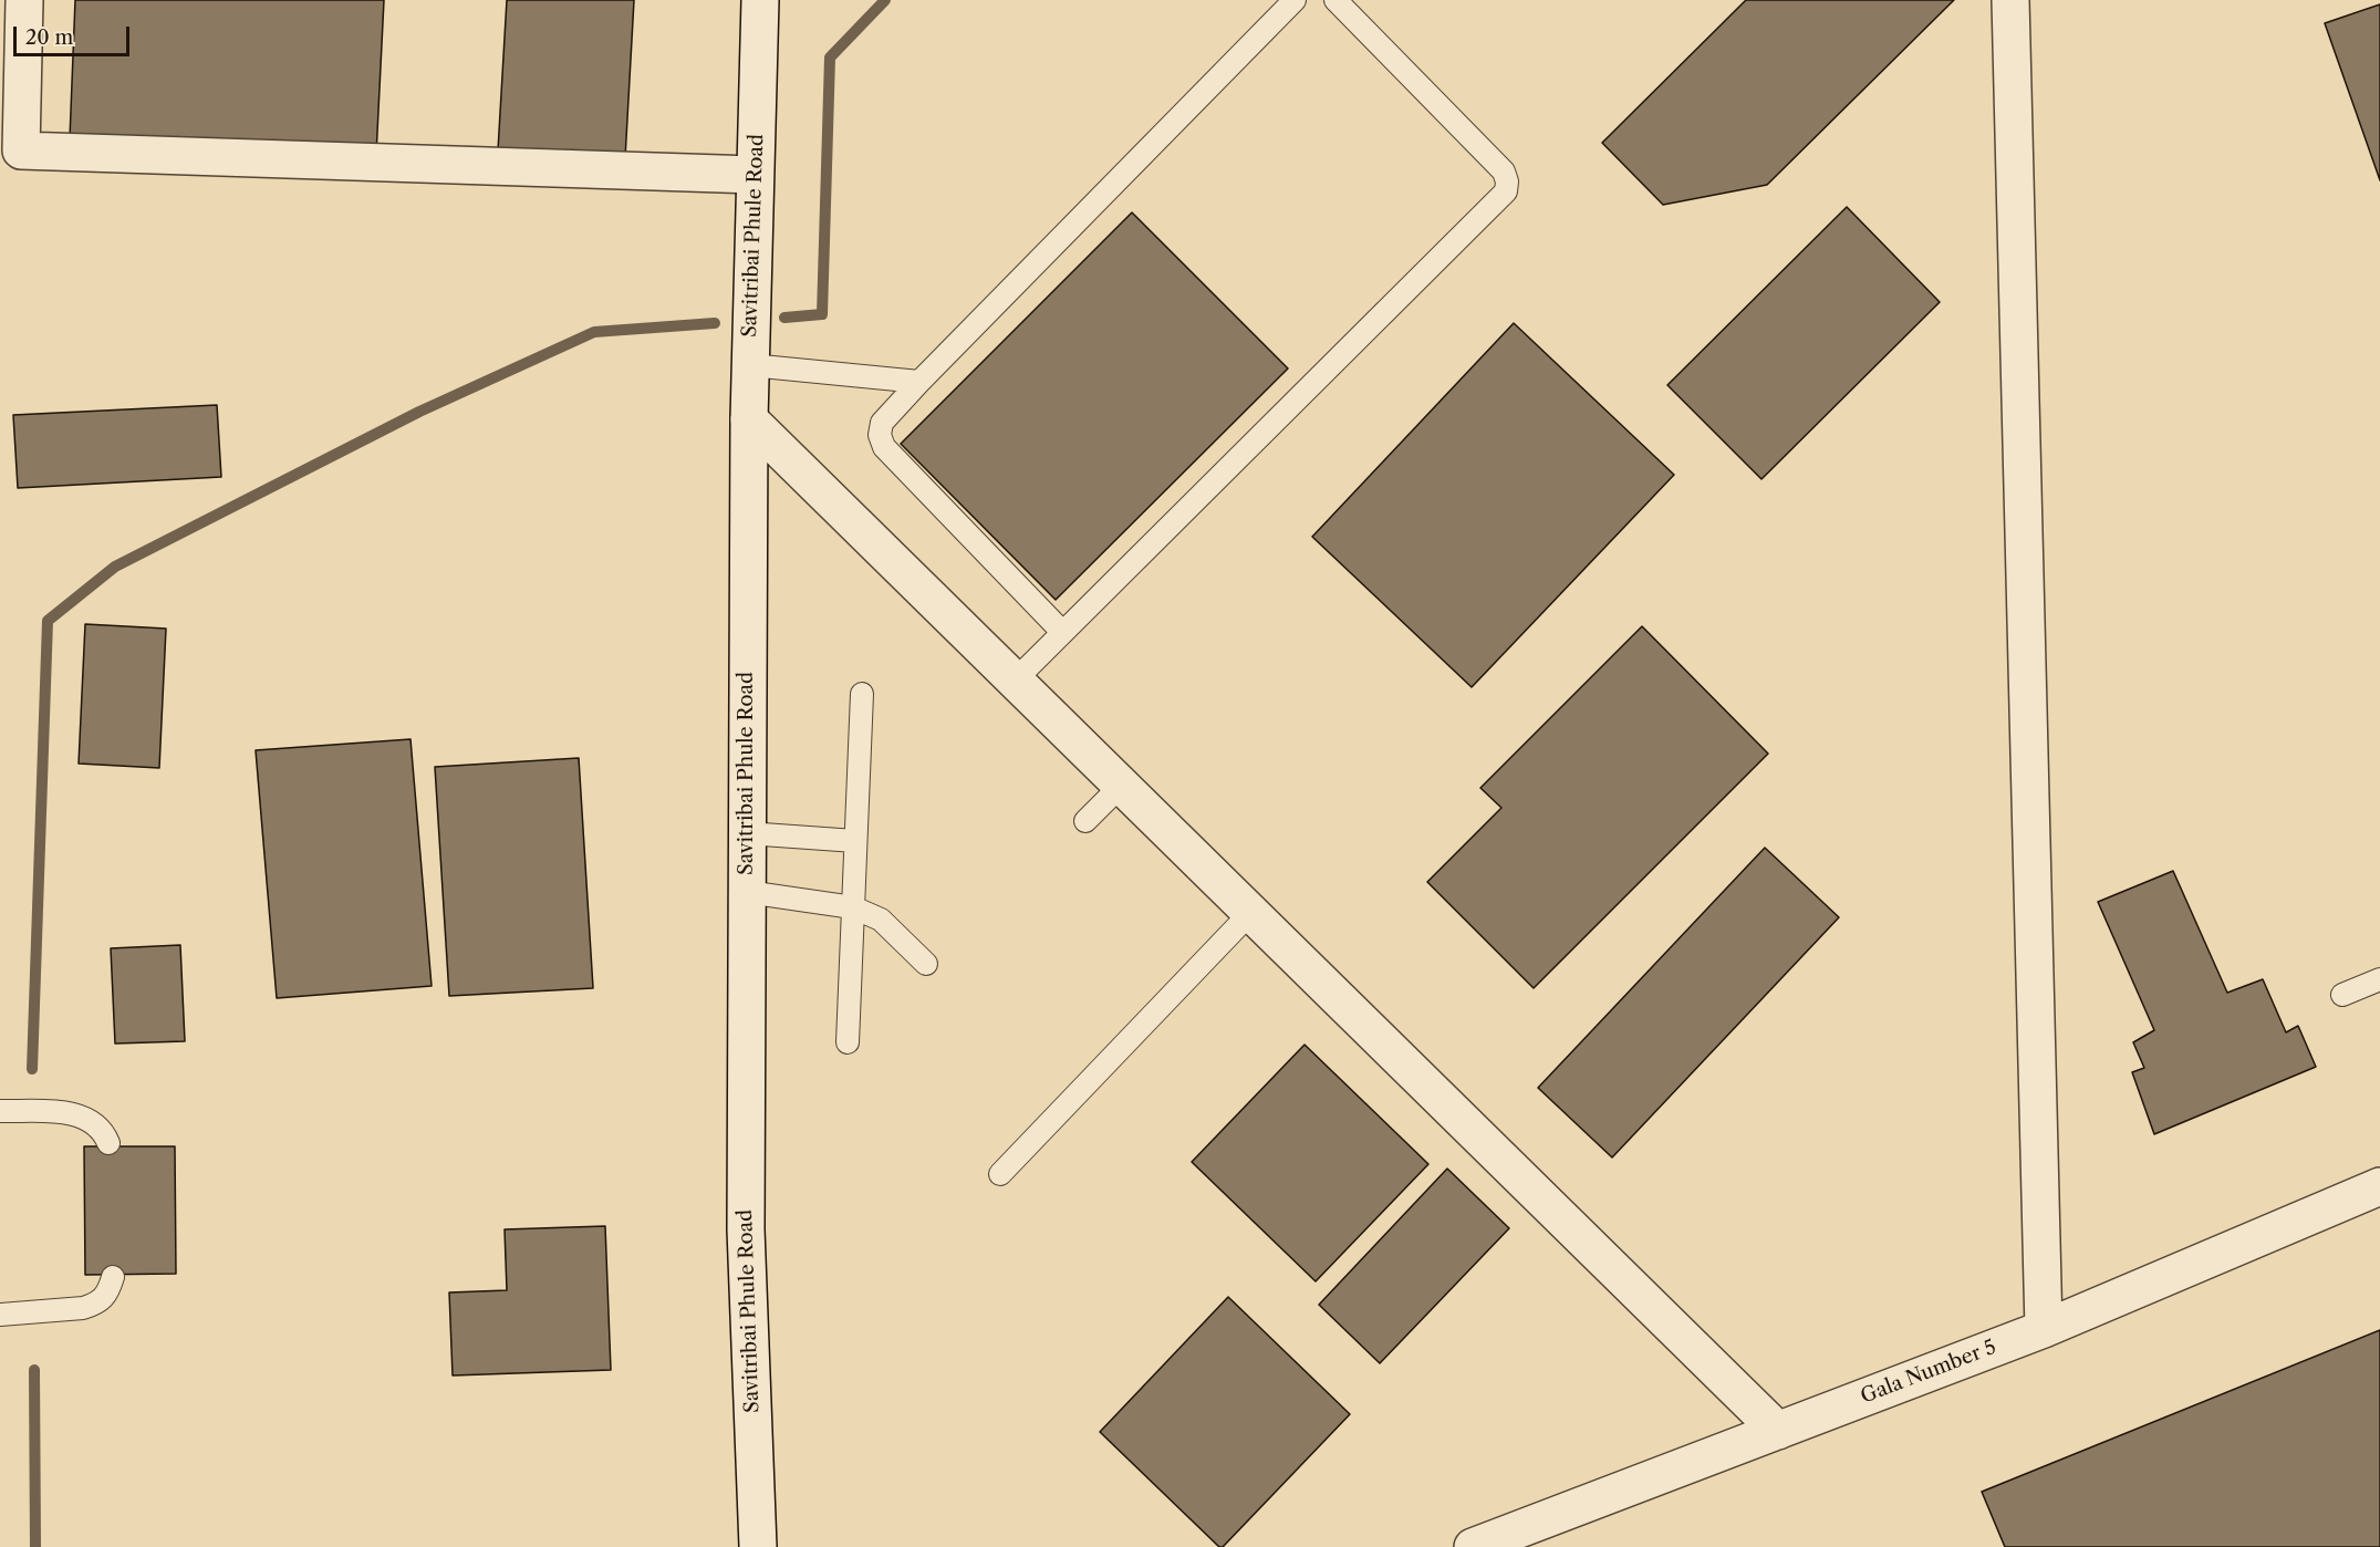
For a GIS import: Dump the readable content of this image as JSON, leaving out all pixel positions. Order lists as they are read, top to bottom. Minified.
{"streets":{"street":["Savitribai Phule Road","Gala Number 5"]},"scale_bar":"20 m"}
